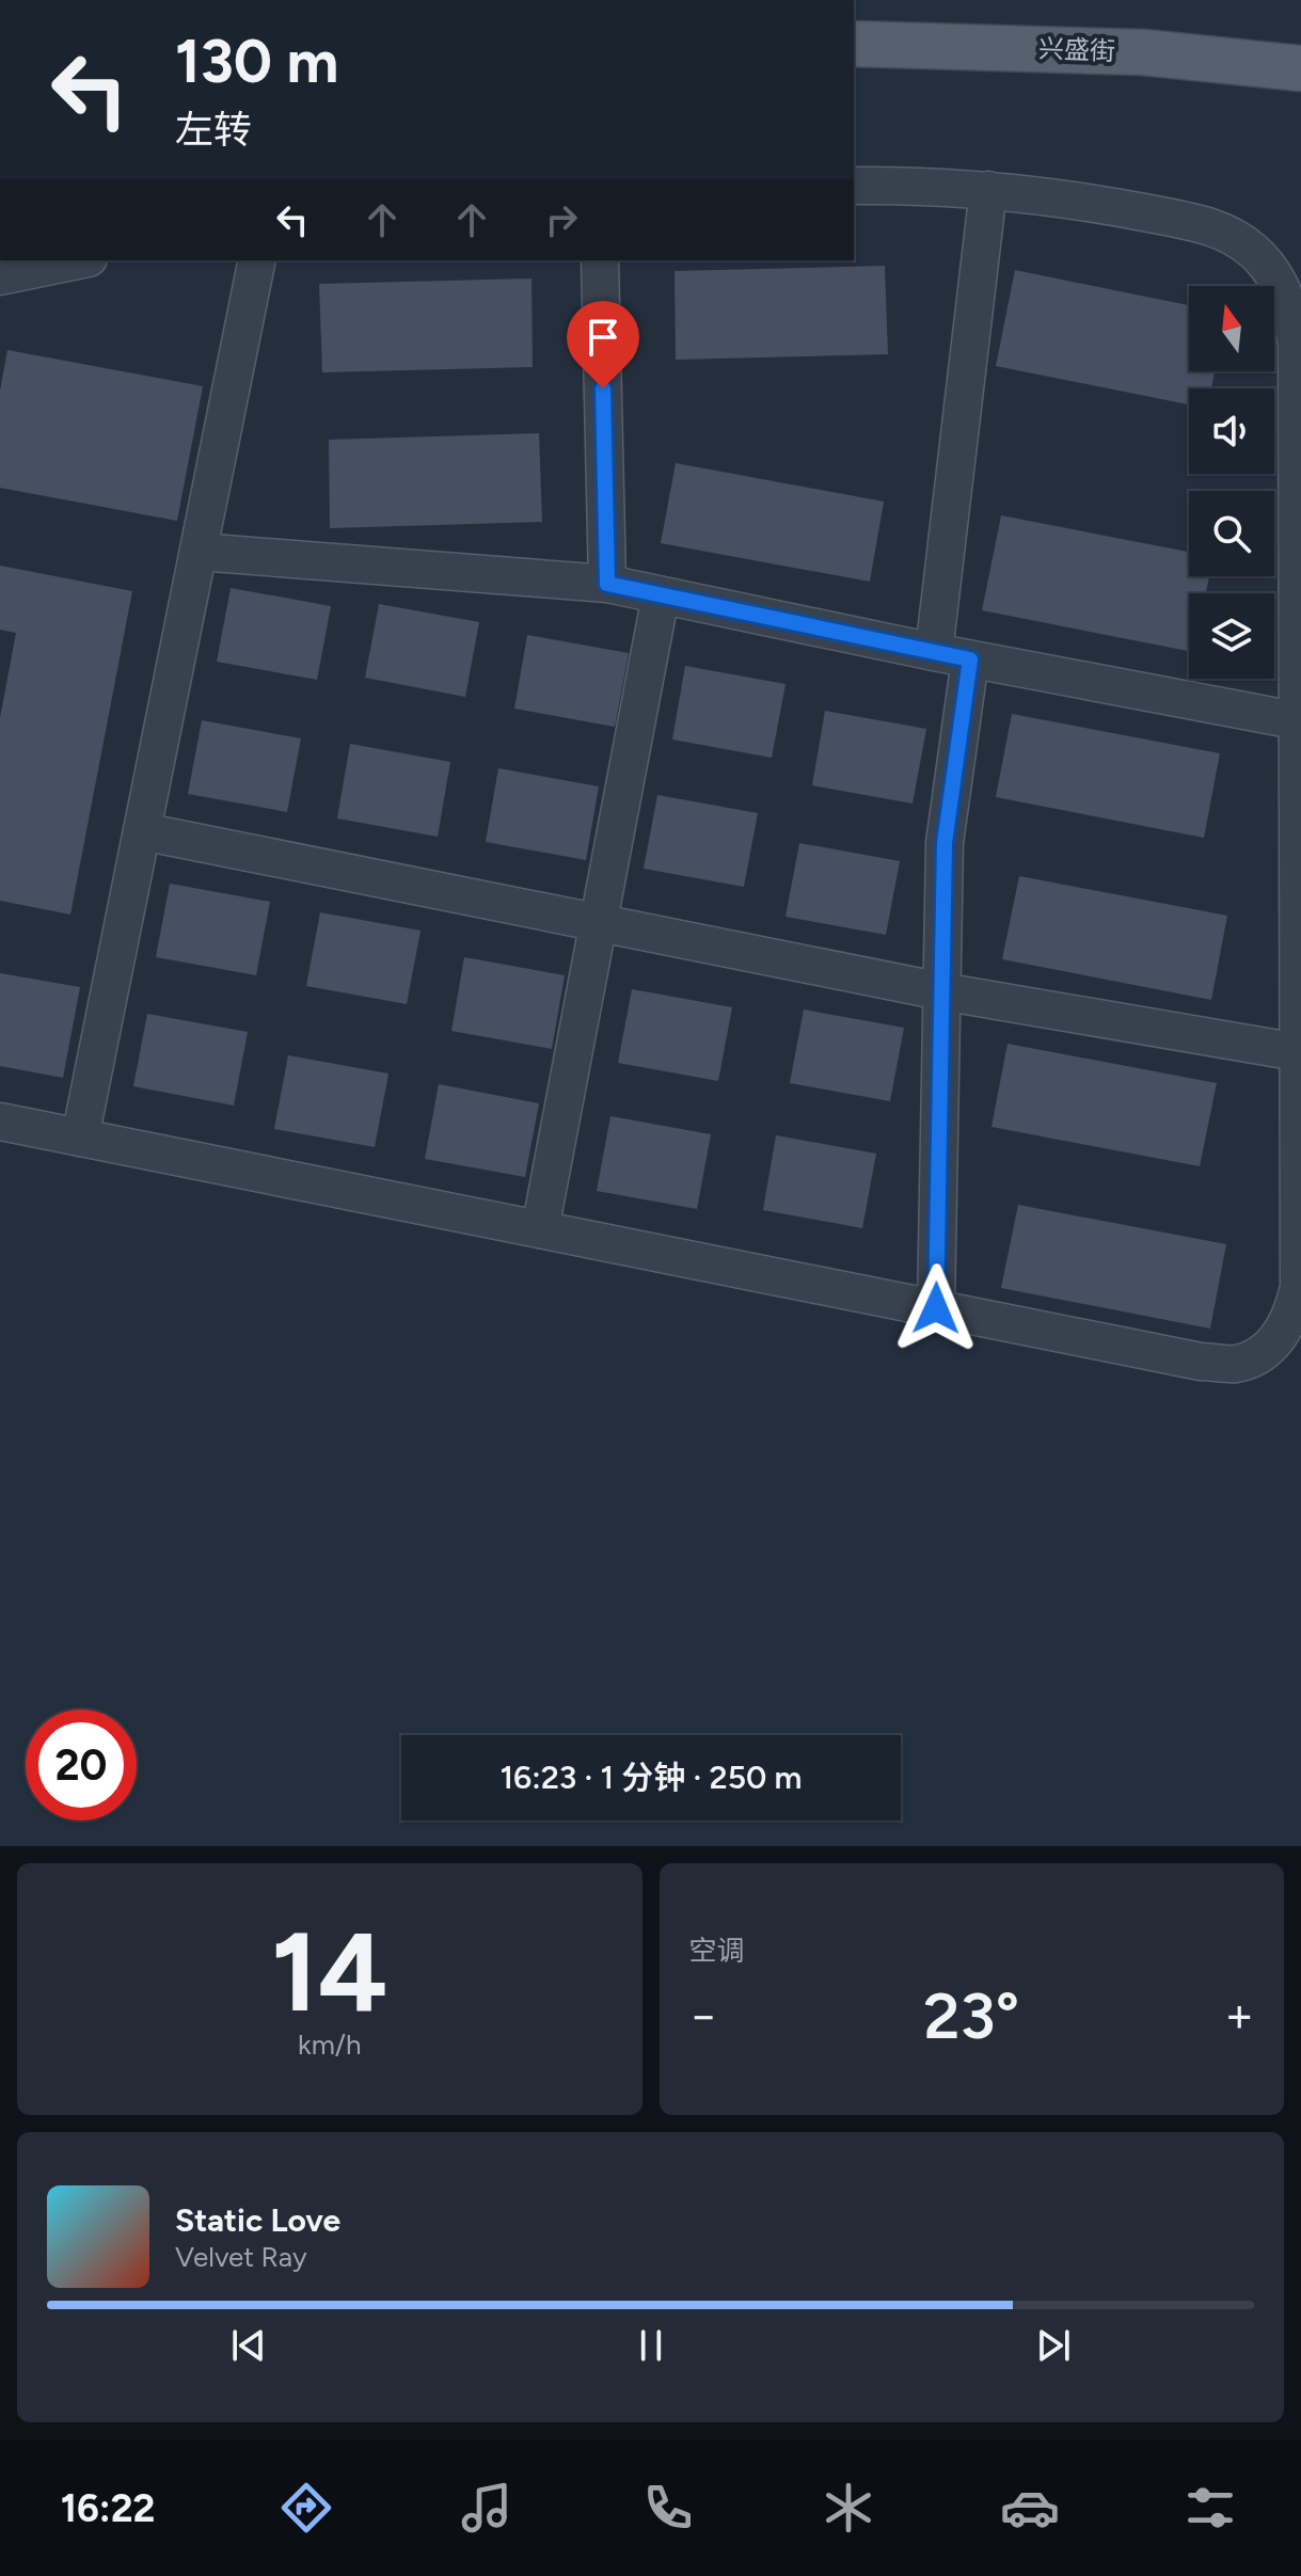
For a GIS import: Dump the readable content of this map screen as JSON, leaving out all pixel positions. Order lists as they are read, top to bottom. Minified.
{"streets":{"main road":["兴盛街"]},"north":"top","page":{"turn":["130 m","左转"],"limit":"20","trip":"16:23 · 1 分钟 · 250 m","tile":[["14","km/h"],"空调"],"heat":["−","23°","+"],"song":["Static Love","Velvet Ray"],"tabs":"16:22"}}
